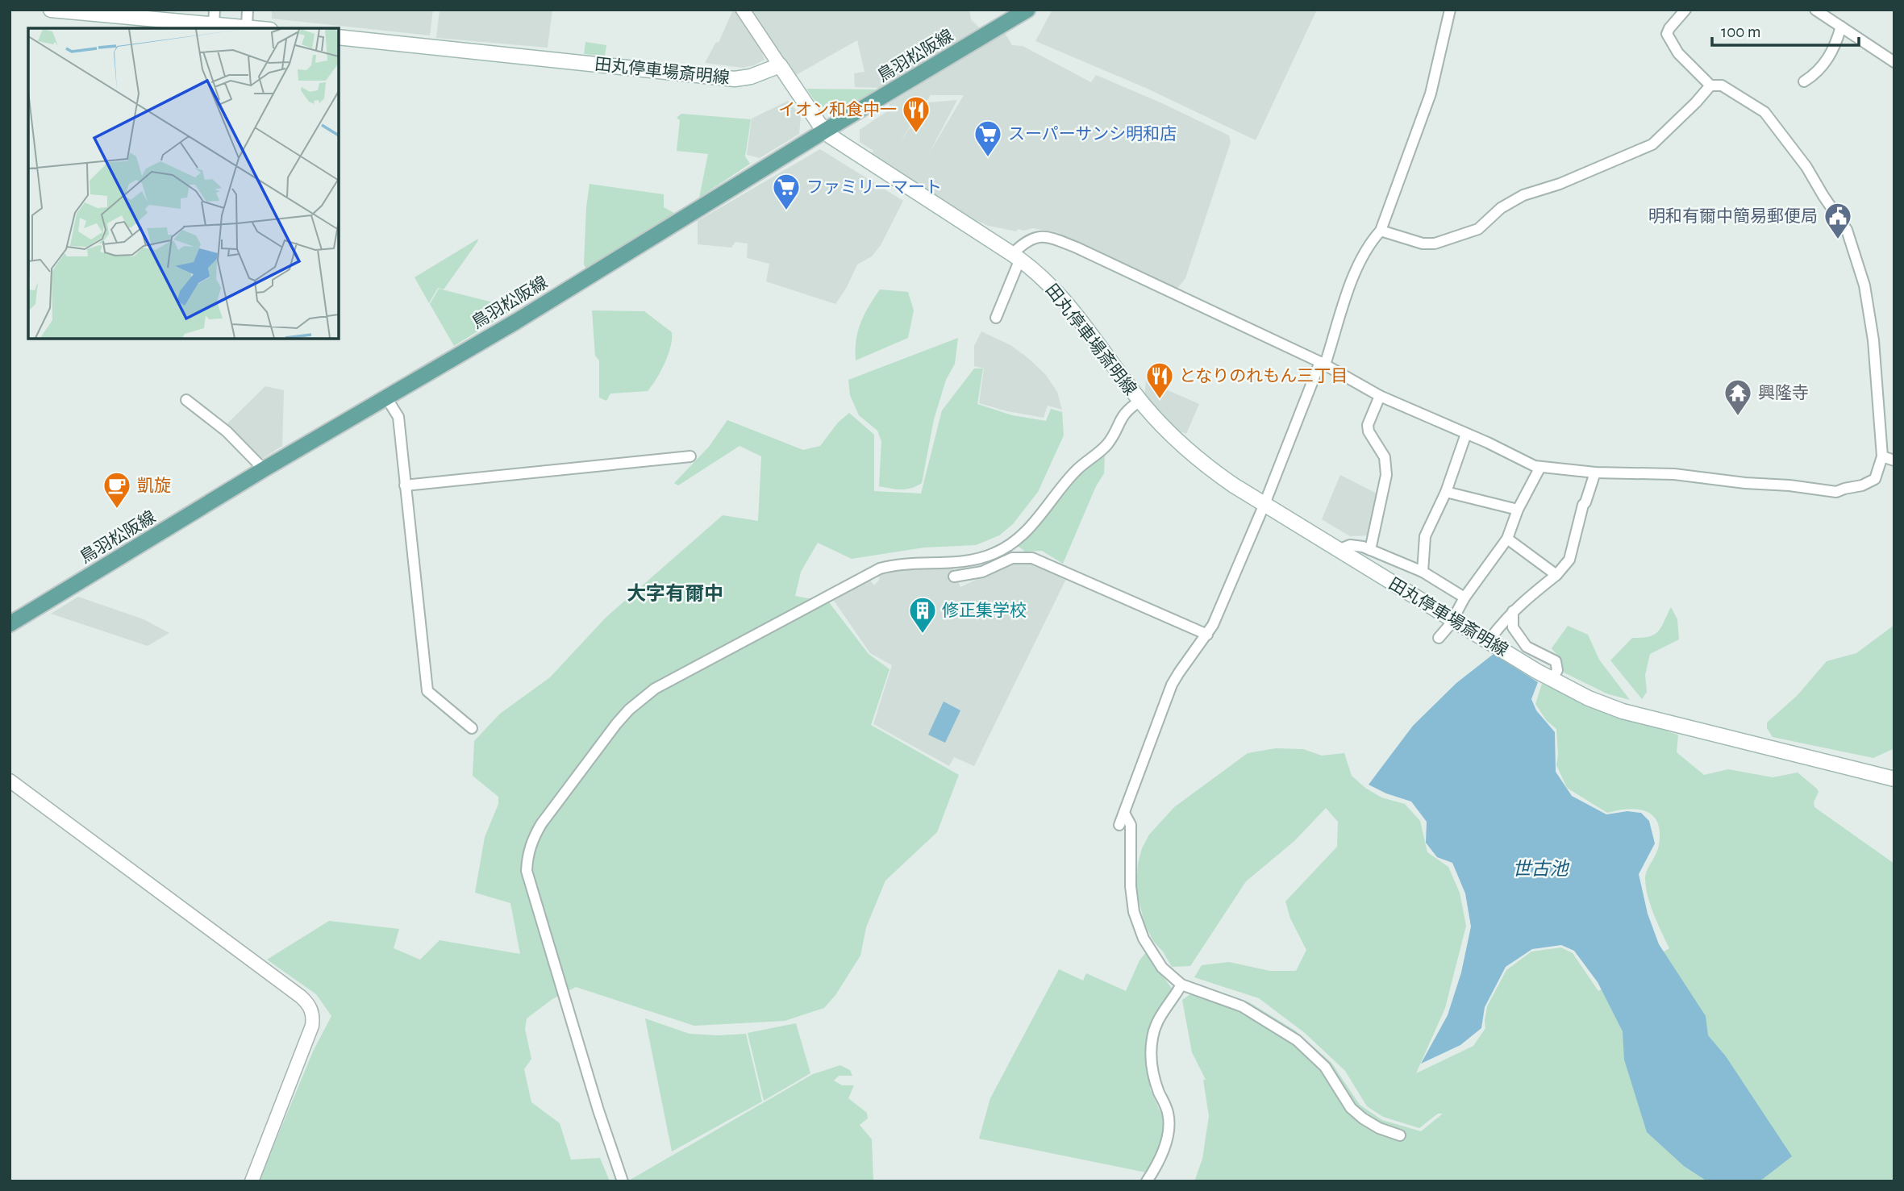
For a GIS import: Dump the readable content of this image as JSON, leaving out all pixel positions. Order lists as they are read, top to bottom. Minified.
{"streets":{"main road":["鳥羽松阪線","田丸停車場斎明線"]},"crossings":[["鳥羽松阪線","田丸停車場斎明線"]],"districts":["大字有爾中"],"water":["世古池"],"places":{"restaurant":["イオン和食中一","となりのれもん三丁目"],"supermarket":["スーパーサンシ明和店","ファミリーマート"],"public building":["明和有爾中簡易郵便局"],"temple":["興隆寺"],"cafe":["凱旋"],"building":["修正集学校"]},"scale_bar":"100 m"}
